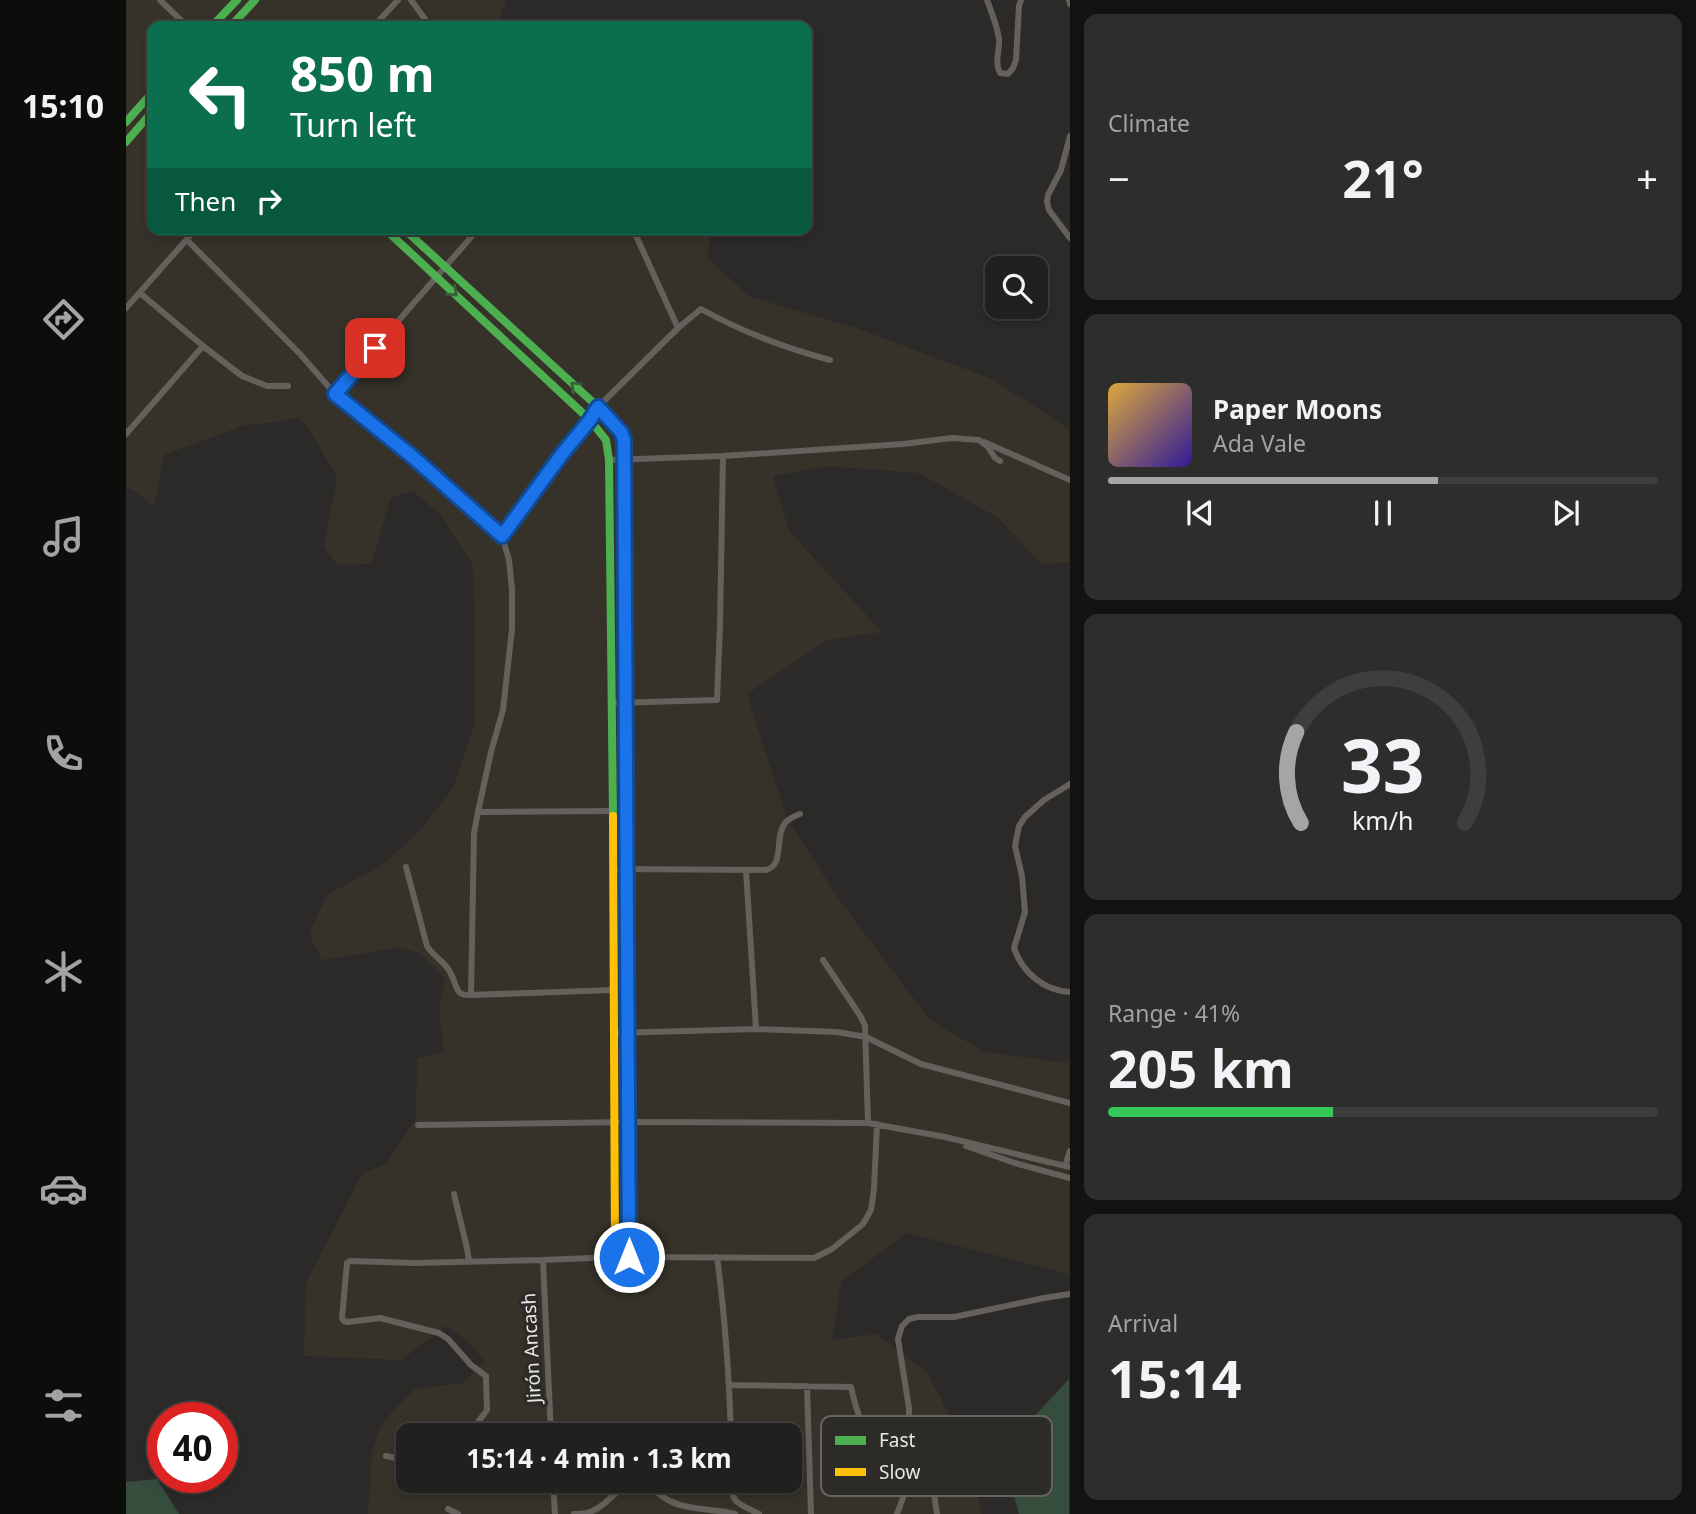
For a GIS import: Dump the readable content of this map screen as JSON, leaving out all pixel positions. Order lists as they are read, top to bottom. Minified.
{"streets":{"street":["Jirón Ancash"]},"legend":["Fast","Slow"],"page":{"tabs":"15:10","tile":["Climate",["Range · 41%","205 km"],["Arrival","15:14"]],"turn":["850 m","Turn left"],"heat":["−","21°","+"],"then":"Then","song":["Paper Moons","Ada Vale"],"limit":"40","trip":"15:14 · 4 min · 1.3 km","gauge":["33","km/h"]}}
